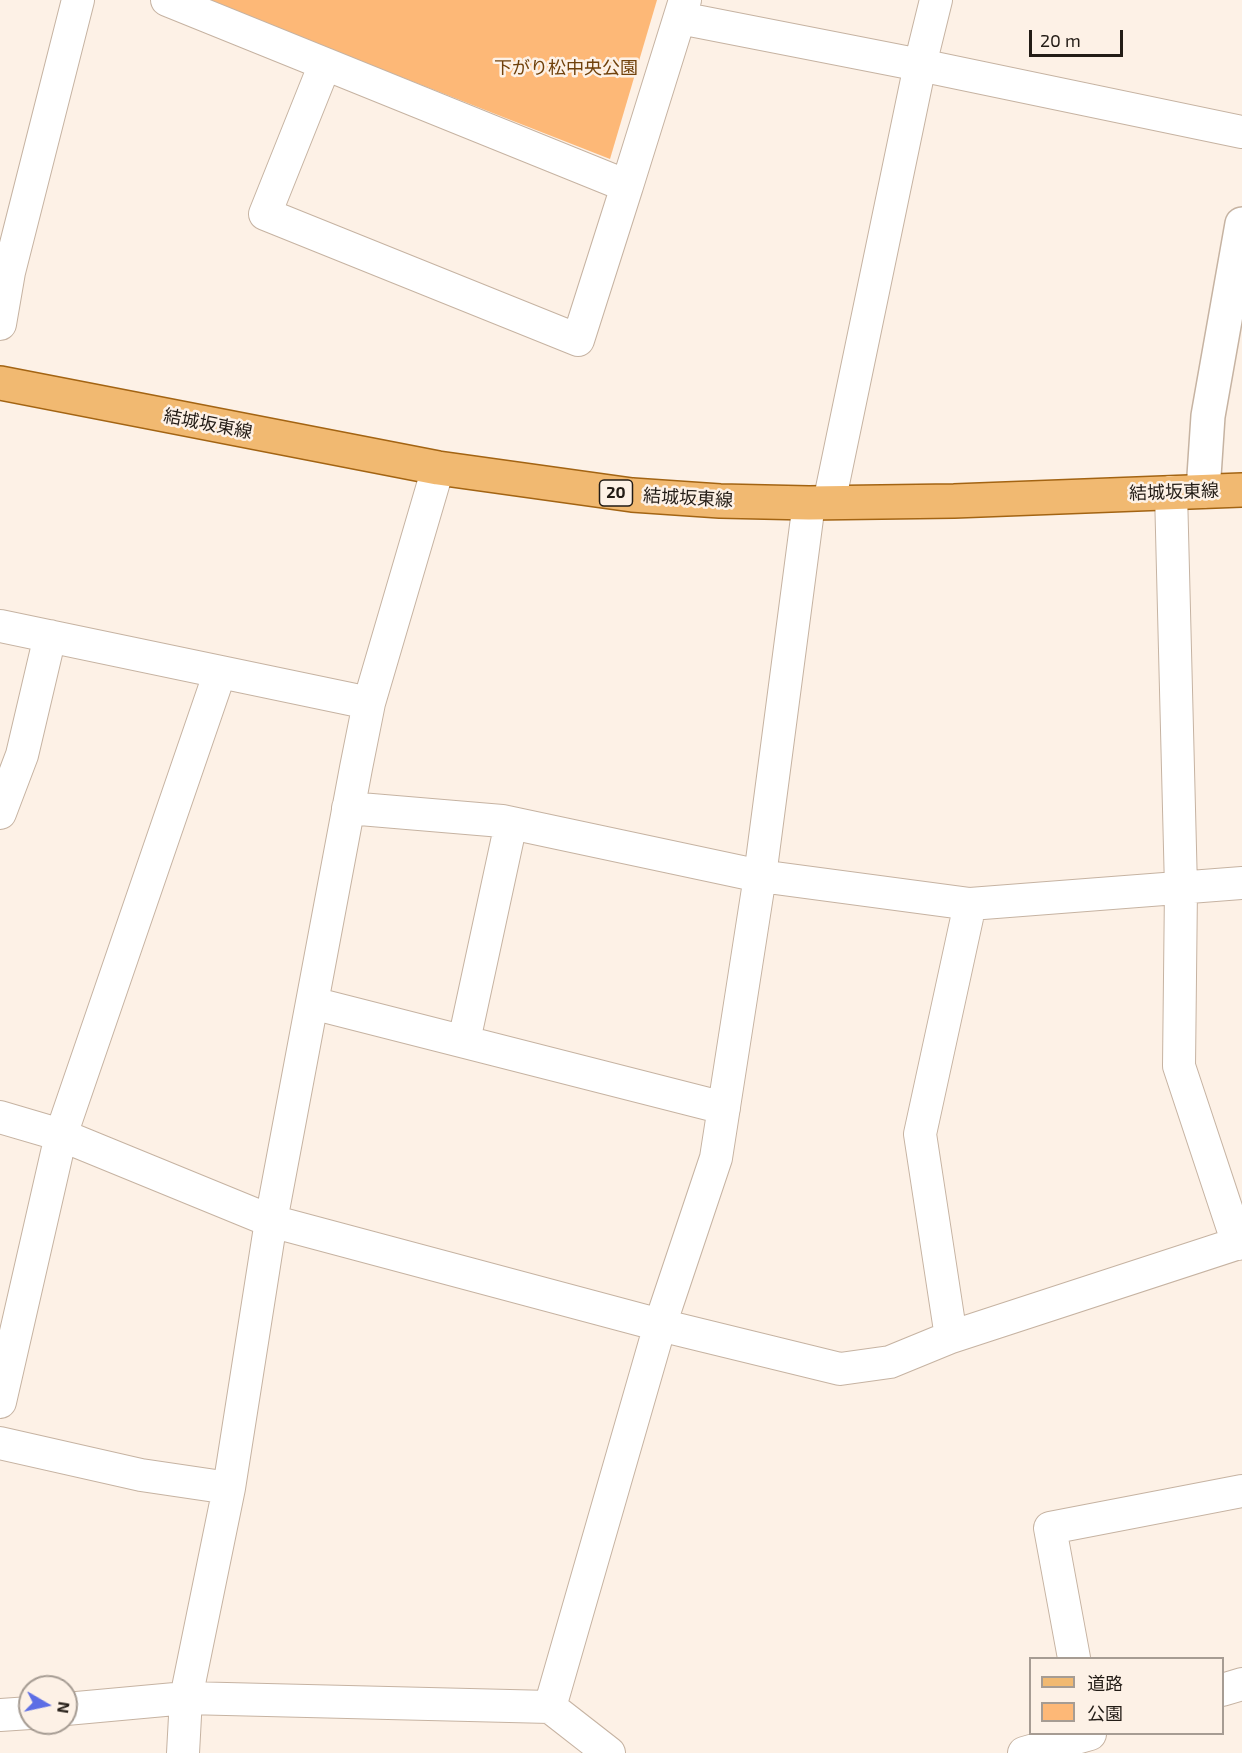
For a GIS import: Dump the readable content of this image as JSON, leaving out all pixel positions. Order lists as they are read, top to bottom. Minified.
{"streets":{"main road":["結城坂東線","20"]},"parks":["下がり松中央公園"],"legend":["道路","公園"],"scale_bar":"20 m","north":"right"}
